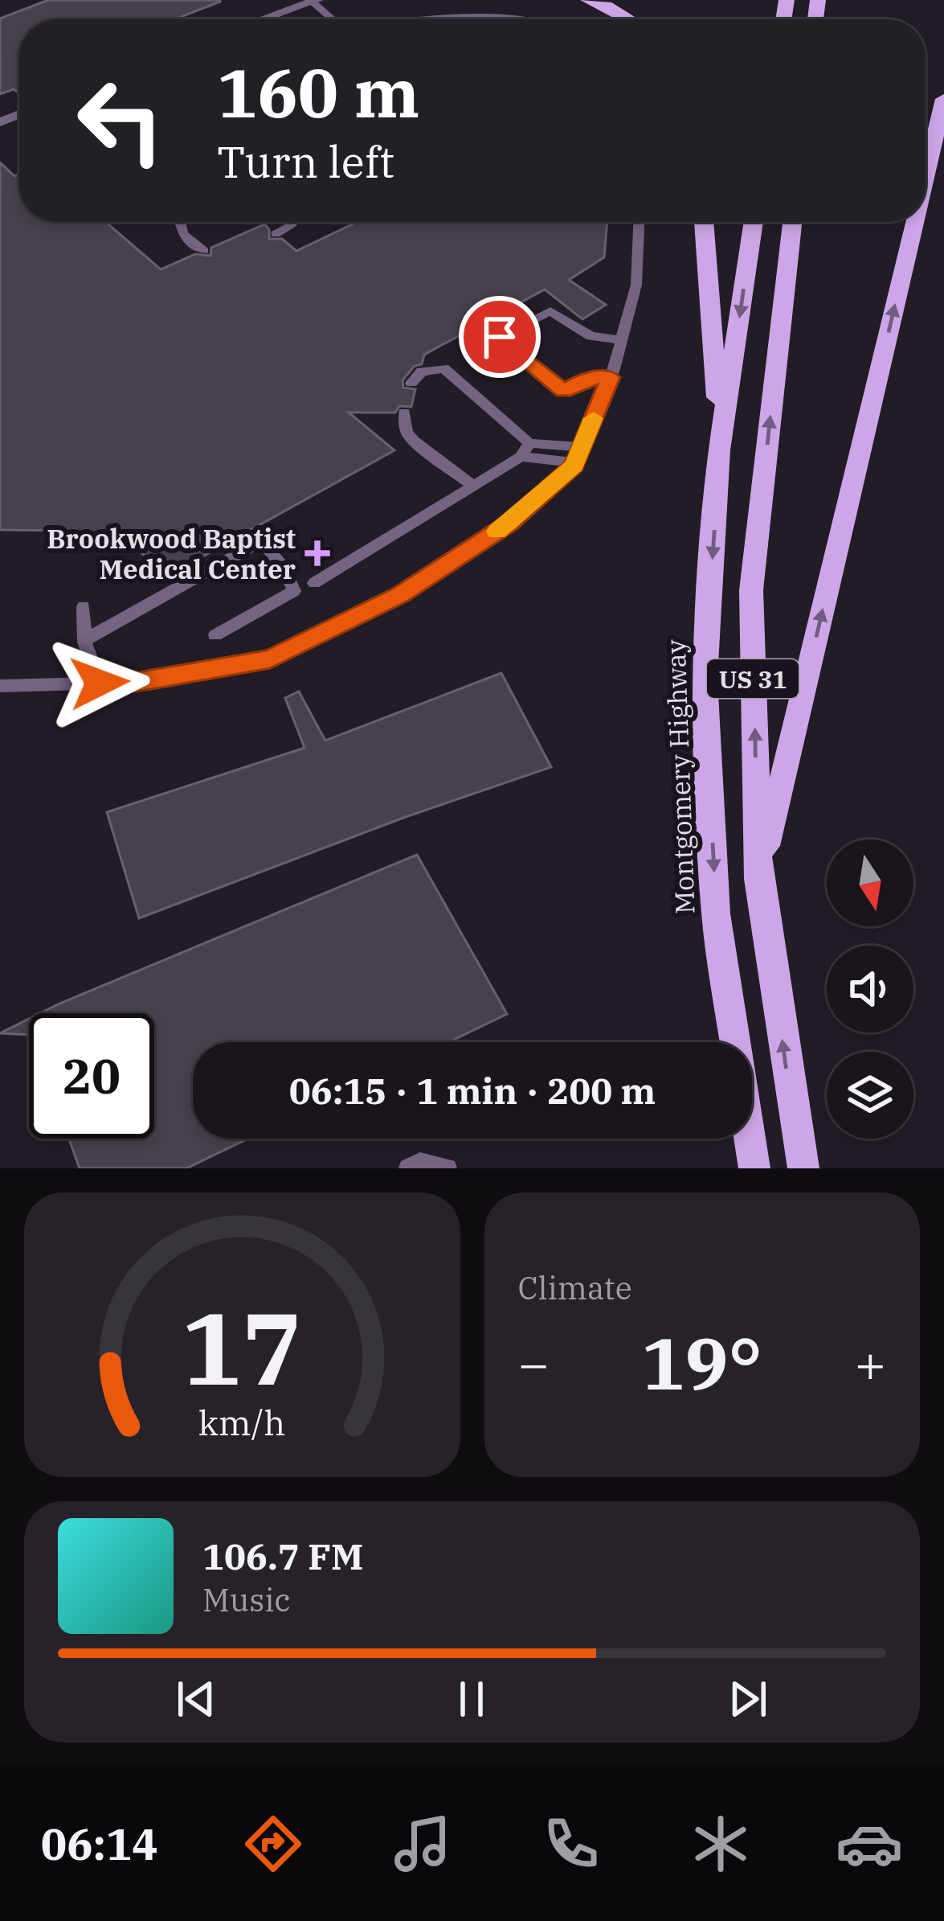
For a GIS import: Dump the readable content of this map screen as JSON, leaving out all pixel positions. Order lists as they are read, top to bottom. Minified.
{"streets":{"main road":["US 31","Montgomery Highway"]},"places":{"health":["Brookwood Baptist Medical Center"]},"north":"bottom","page":{"turn":["160 m","Turn left"],"limit":"20","trip":"06:15 · 1 min · 200 m","tile":"Climate","heat":["−","19°","+"],"song":["106.7 FM","Music"],"tabs":"06:14","gauge":["17","km/h"]}}
